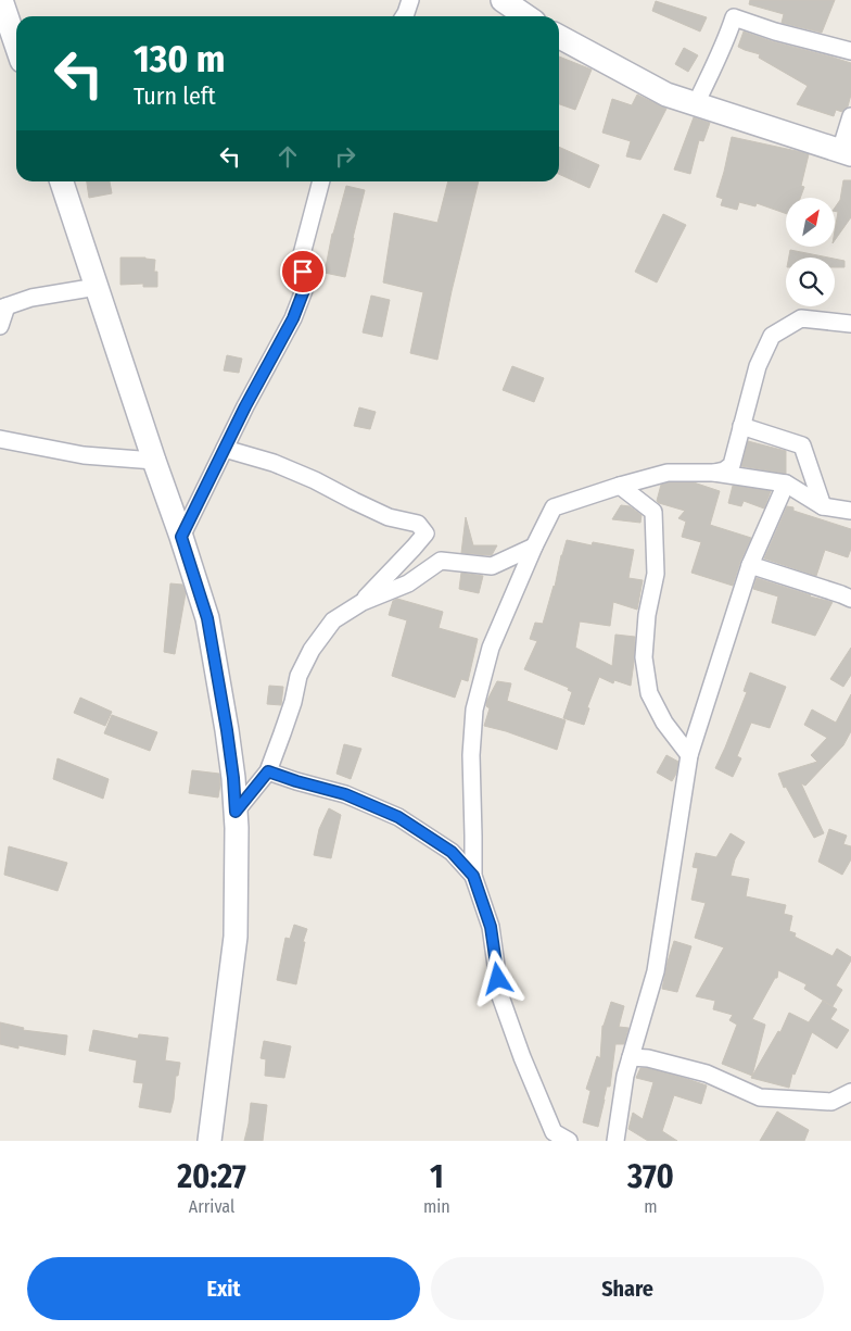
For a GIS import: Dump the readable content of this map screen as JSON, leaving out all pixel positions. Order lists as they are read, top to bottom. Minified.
{"north":"top right","page":{"turn":["130 m","Turn left"],"eta":["20:27","Arrival","1","min","370","m"],"buttons":["Exit","Share"]}}
